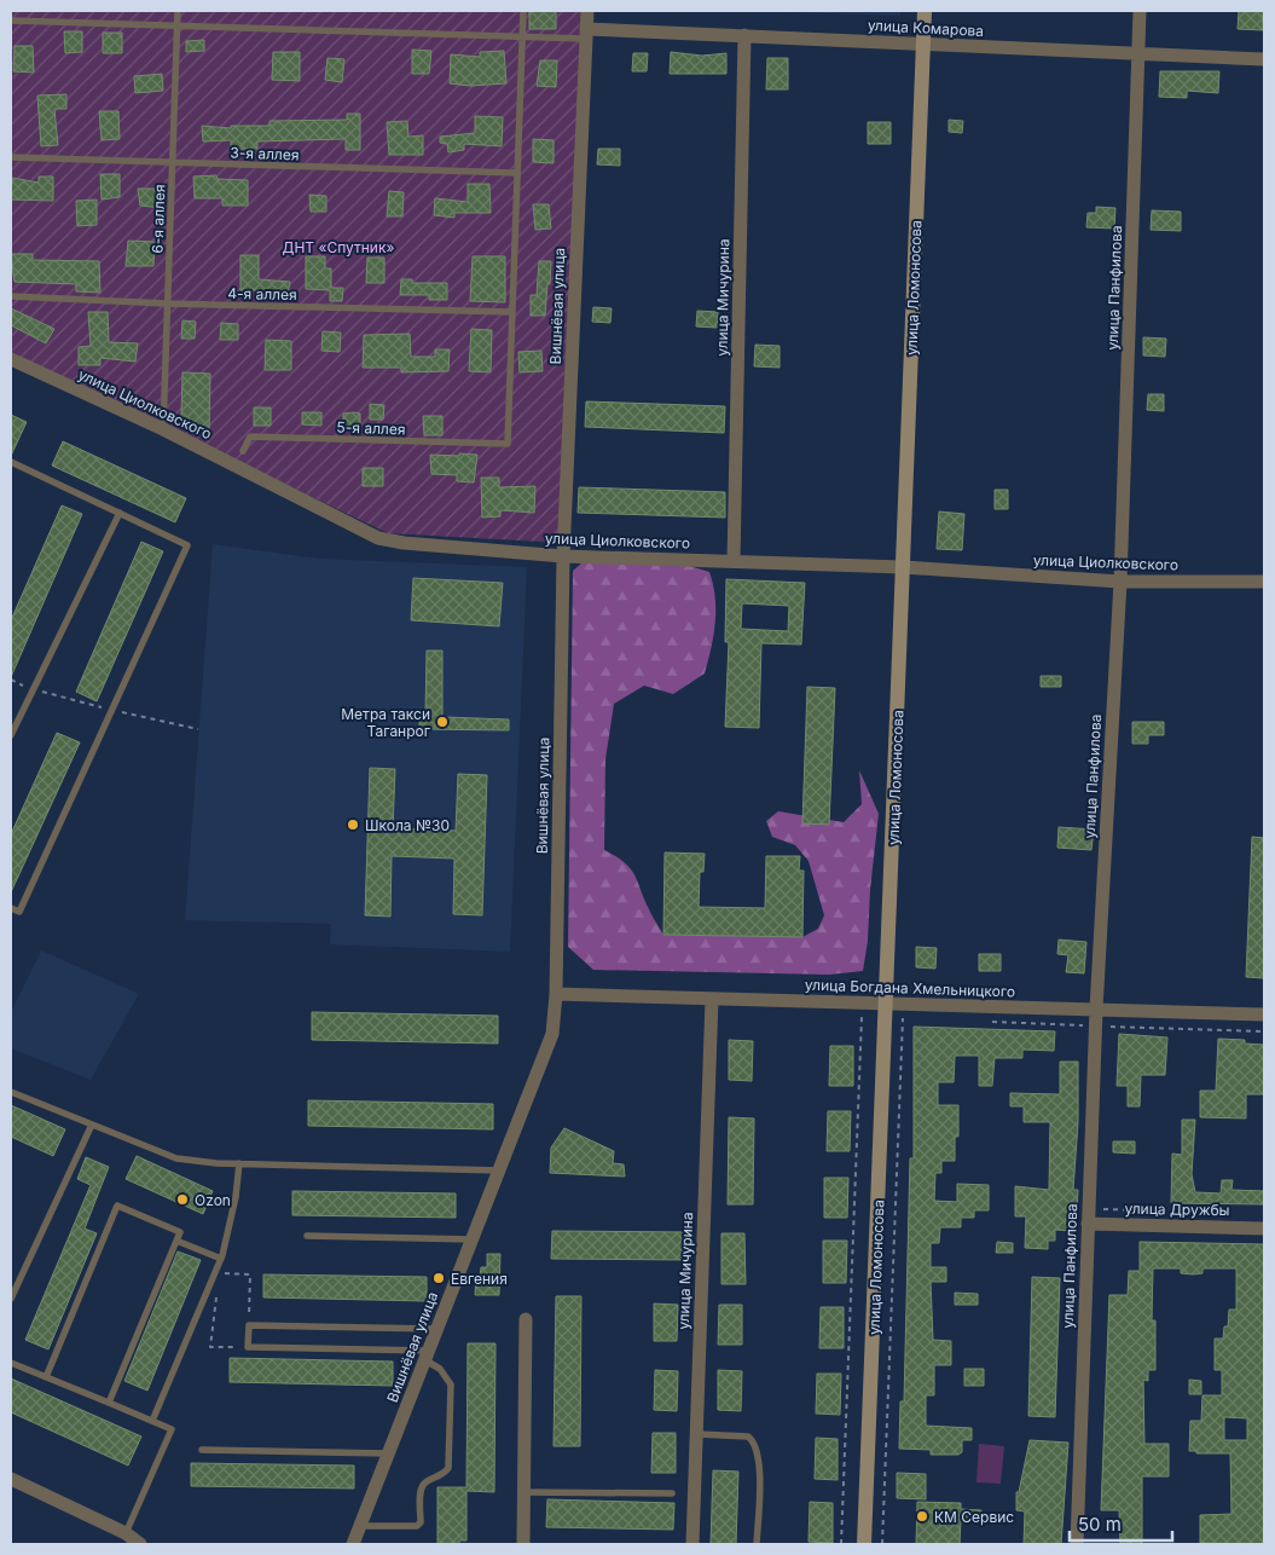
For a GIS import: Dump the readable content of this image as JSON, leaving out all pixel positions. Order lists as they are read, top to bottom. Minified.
{"streets":{"street":["улица Комарова","улица Ломоносова","улица Панфилова","улица Мичурина","Вишнёвая улица","улица Циолковского","улица Богдана Хмельницкого","улица Дружбы"],"lane":["3-я аллея","6-я аллея","4-я аллея","5-я аллея"]},"crossings":[["улица Комарова","улица Ломоносова"],["улица Комарова","улица Панфилова"],["улица Комарова","улица Мичурина"],["улица Комарова","Вишнёвая улица"],["3-я аллея","6-я аллея"],["6-я аллея","4-я аллея"],["6-я аллея","улица Циолковского"],["улица Ломоносова","улица Циолковского"],["улица Ломоносова","улица Богдана Хмельницкого"],["улица Панфилова","улица Циолковского"],["улица Панфилова","улица Богдана Хмельницкого"],["улица Панфилова","улица Дружбы"],["4-я аллея","5-я аллея"],["улица Мичурина","улица Циолковского"],["улица Мичурина","улица Богдана Хмельницкого"],["Вишнёвая улица","улица Циолковского"],["Вишнёвая улица","улица Богдана Хмельницкого"]],"parks":["ДНТ «Спутник»"],"places":["Метра такси Таганрог","Школа №30","Ozon","Евгения","КМ Сервис"],"scale_bar":"50 m"}
